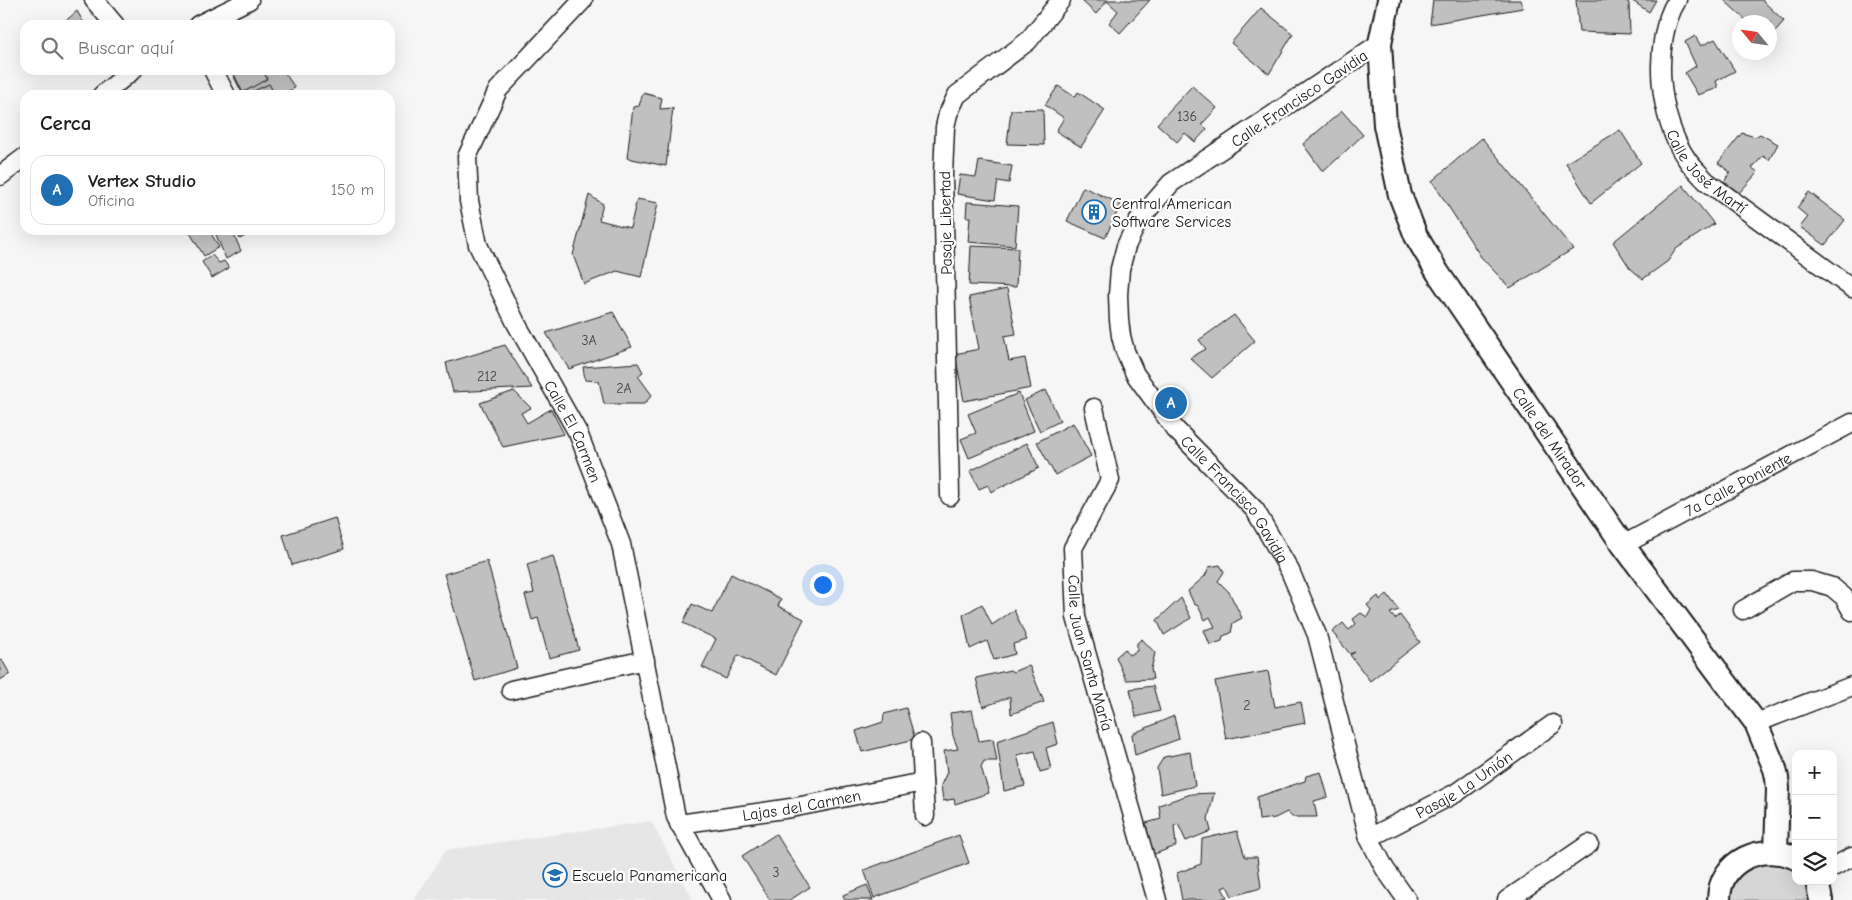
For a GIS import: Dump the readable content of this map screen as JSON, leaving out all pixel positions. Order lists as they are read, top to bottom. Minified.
{"streets":{"street":["Calle Francisco Gavidia","Calle José Martí","Pasaje Libertad","Calle El Carmen","Calle del Mirador","7a Calle Poniente","Calle Juan Santa María","Pasaje La Unión","Lajas del Carmen"]},"crossings":[["Calle Francisco Gavidia","Calle del Mirador"],["Calle Francisco Gavidia","Pasaje La Unión"],["Calle El Carmen","Lajas del Carmen"],["Calle del Mirador","7a Calle Poniente"]],"places":{"building":["Central American Software Services"],"school or university":["Escuela Panamericana"]},"house_numbers":["136","3A","212","2A","2","3"],"north":"top left","page":{"search":"Buscar aquí","heading":"Cerca","list":[{"mark":"A","name":"Vertex Studio","note":"Oficina","value":"150 m"}],"pins":"A","map_buttons":["+","−"]}}
